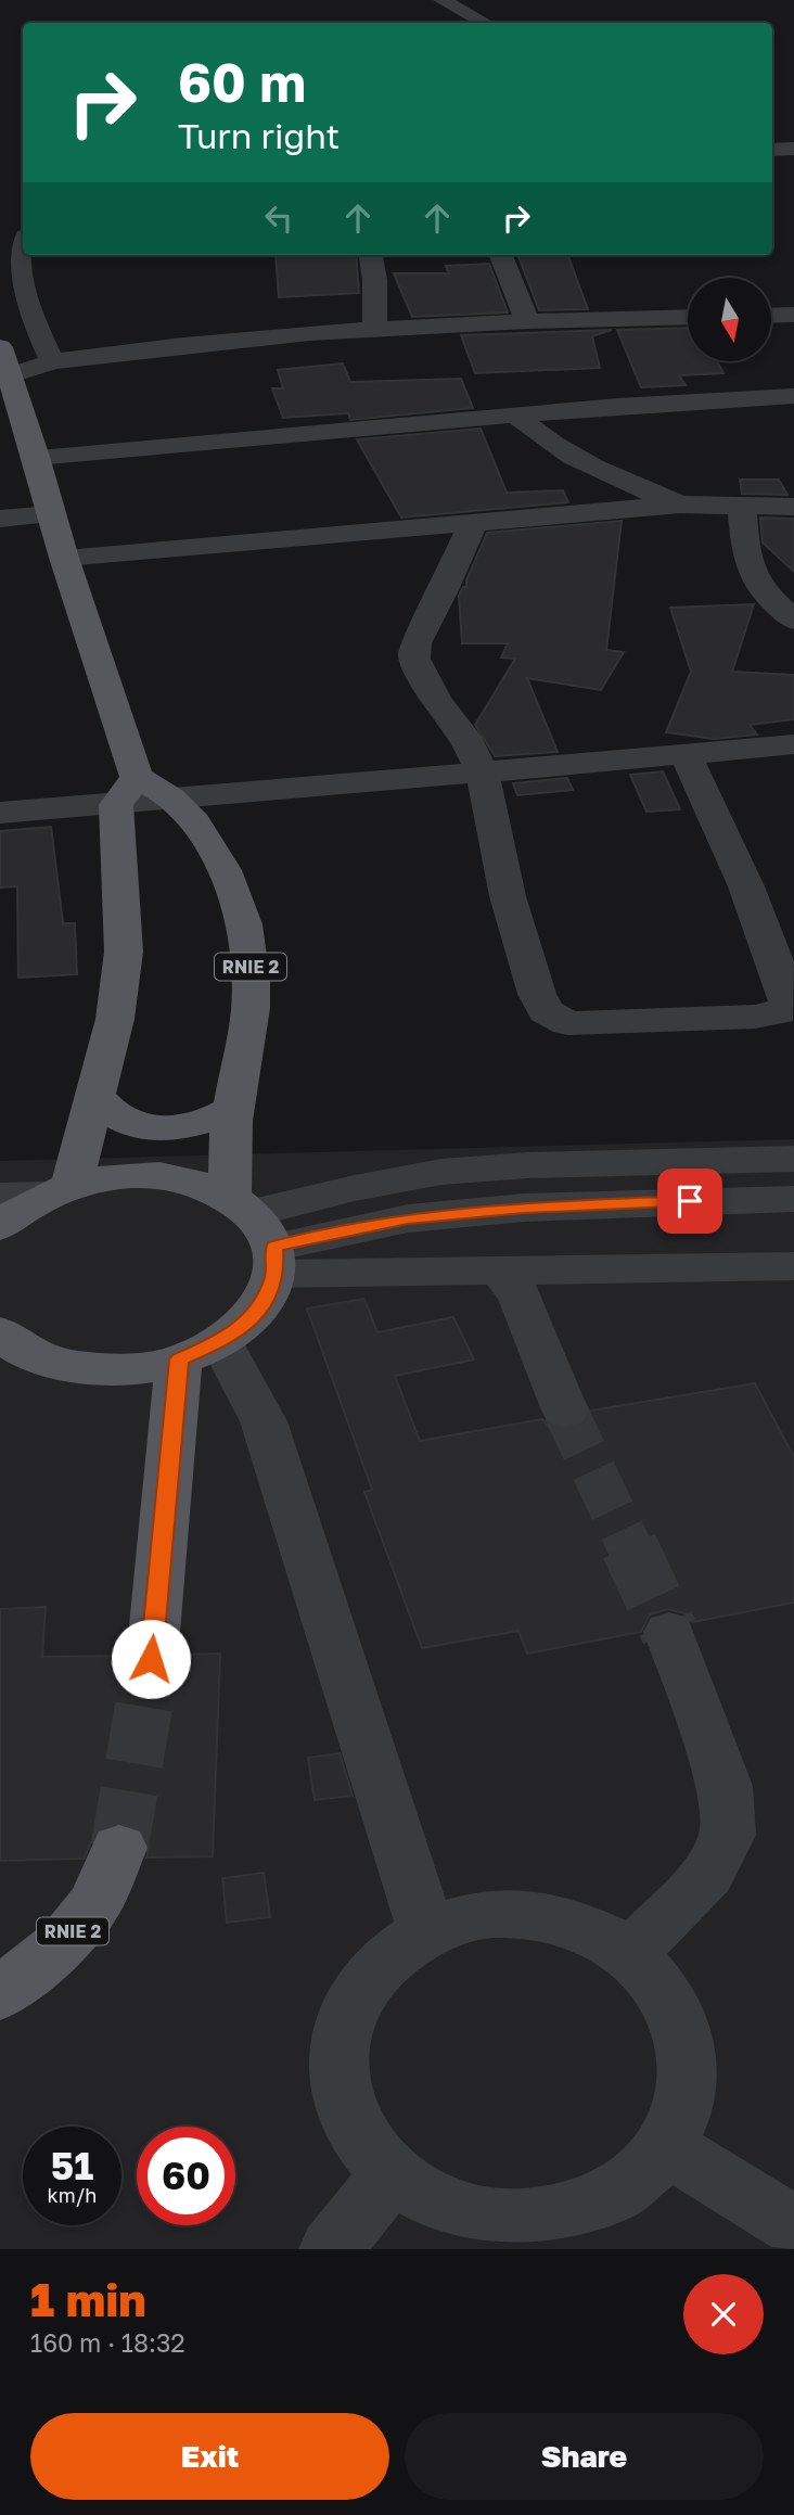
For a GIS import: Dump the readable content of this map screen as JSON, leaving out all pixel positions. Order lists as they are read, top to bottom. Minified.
{"streets":{"main road":["RNIE 2"]},"north":"bottom","page":{"turn":["60 m","Turn right"],"speed":"51 km/h","limit":"60","heading":["1 min","160 m · 18:32"],"buttons":["Exit","Share"]}}
